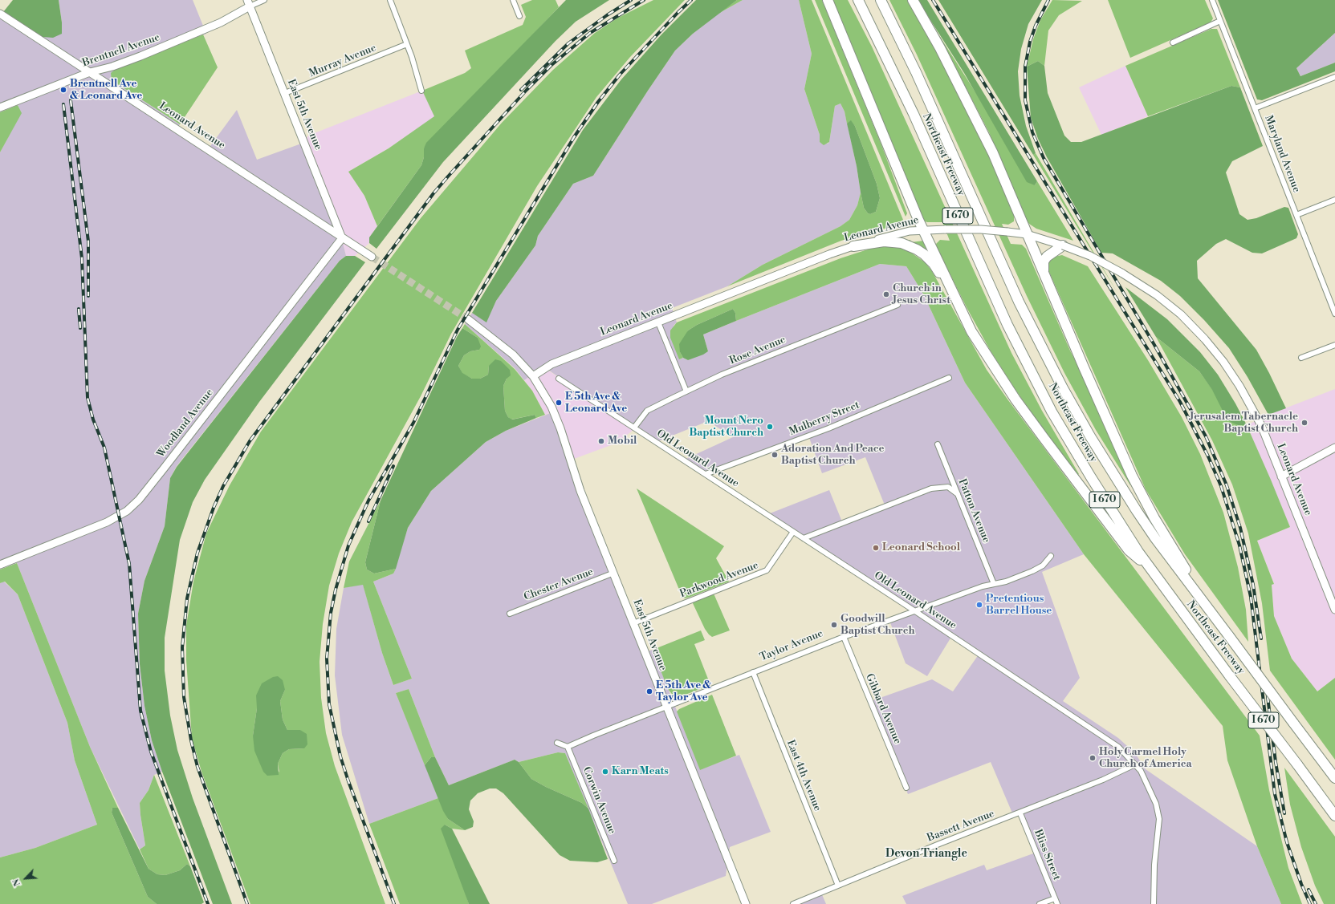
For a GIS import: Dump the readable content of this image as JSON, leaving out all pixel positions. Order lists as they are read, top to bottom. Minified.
{"streets":{"highway":["Northeast Freeway","I 670"],"main road":["Brentnell Avenue","East 5th Avenue","Leonard Avenue","Woodland Avenue"],"street":["Murray Avenue","Maryland Avenue","Rose Avenue","Mulberry Street","Old Leonard Avenue","Patton Avenue","Parkwood Avenue","Chester Avenue","Taylor Avenue","Gibbard Avenue","East 4th Avenue","Corwin Avenue","Bassett Avenue","Bliss Street"]},"crossings":[["Brentnell Avenue","East 5th Avenue"],["Brentnell Avenue","Leonard Avenue"],["Murray Avenue","East 5th Avenue"],["East 5th Avenue","Leonard Avenue"],["East 5th Avenue","Woodland Avenue"],["East 5th Avenue","Parkwood Avenue"],["East 5th Avenue","Chester Avenue"],["East 5th Avenue","Taylor Avenue"],["Leonard Avenue","Woodland Avenue"],["Rose Avenue","Old Leonard Avenue"],["Mulberry Street","Old Leonard Avenue"],["Old Leonard Avenue","Parkwood Avenue"],["Old Leonard Avenue","Taylor Avenue"],["Old Leonard Avenue","Bassett Avenue"],["Patton Avenue","Taylor Avenue"],["Taylor Avenue","Gibbard Avenue"],["Taylor Avenue","East 4th Avenue"],["Taylor Avenue","Corwin Avenue"],["East 4th Avenue","Bassett Avenue"],["Bassett Avenue","Bliss Street"]],"districts":["Devon Triangle"],"places":["Brentnell Ave & Leonard Ave","Church in Jesus Christ","E 5th Ave & Leonard Ave","Jerusalem Tabernacle Baptist Church","Mount Nero Baptist Church","Mobil","Adoration And Peace Baptist Church","Leonard School","Pretentious Barrel House","Goodwill Baptist Church","E 5th Ave & Taylor Ave","Holy Carmel Holy Church of America","Karn Meats"],"north":"bottom left"}
